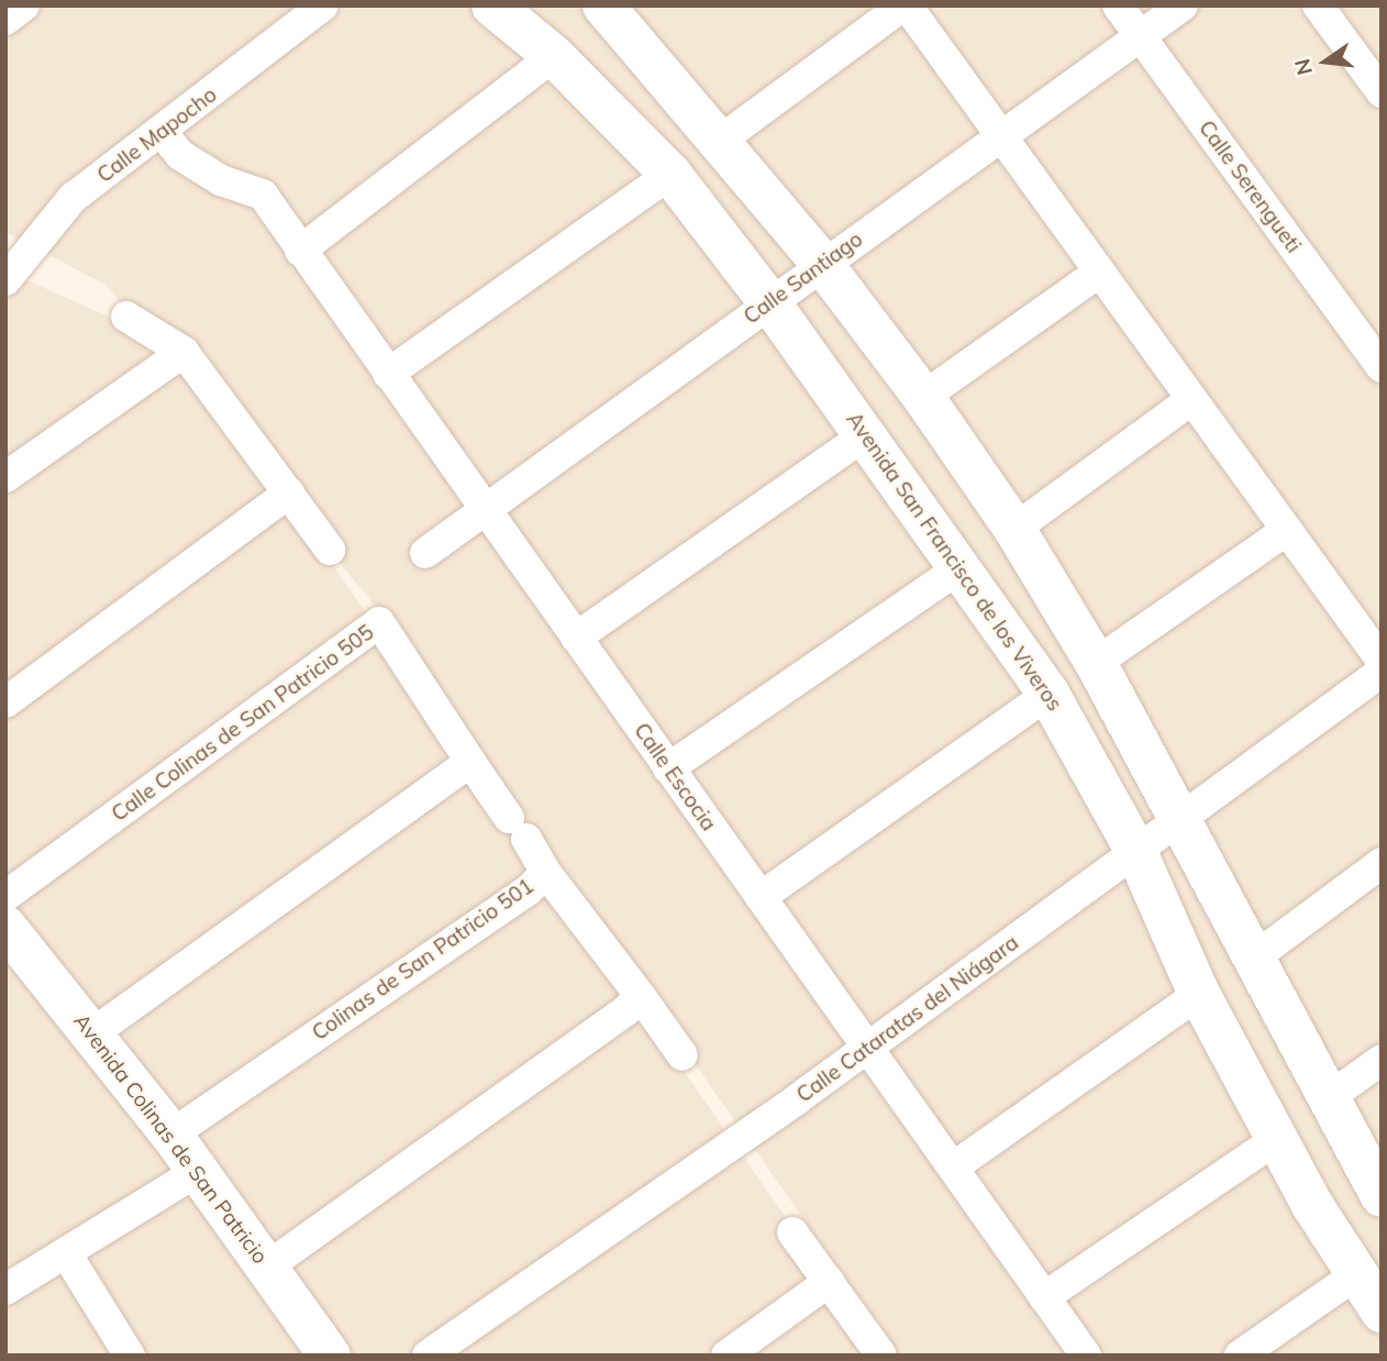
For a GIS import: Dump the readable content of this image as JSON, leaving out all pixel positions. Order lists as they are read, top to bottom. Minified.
{"streets":{"street":["Calle Mapocho","Calle Serengueti","Calle Santiago","Avenida San Francisco de los Viveros","Calle Colinas de San Patricio 505","Calle Escocia","Colinas de San Patricio 501","Calle Cataratas del Niágara","Avenida Colinas de San Patricio"]},"crossings":[["Calle Mapocho","Calle Escocia"],["Calle Serengueti","Calle Santiago"],["Calle Santiago","Avenida San Francisco de los Viveros"],["Calle Santiago","Calle Escocia"],["Avenida San Francisco de los Viveros","Calle Cataratas del Niágara"],["Calle Escocia","Calle Cataratas del Niágara"],["Colinas de San Patricio 501","Avenida Colinas de San Patricio"]],"north":"left"}
